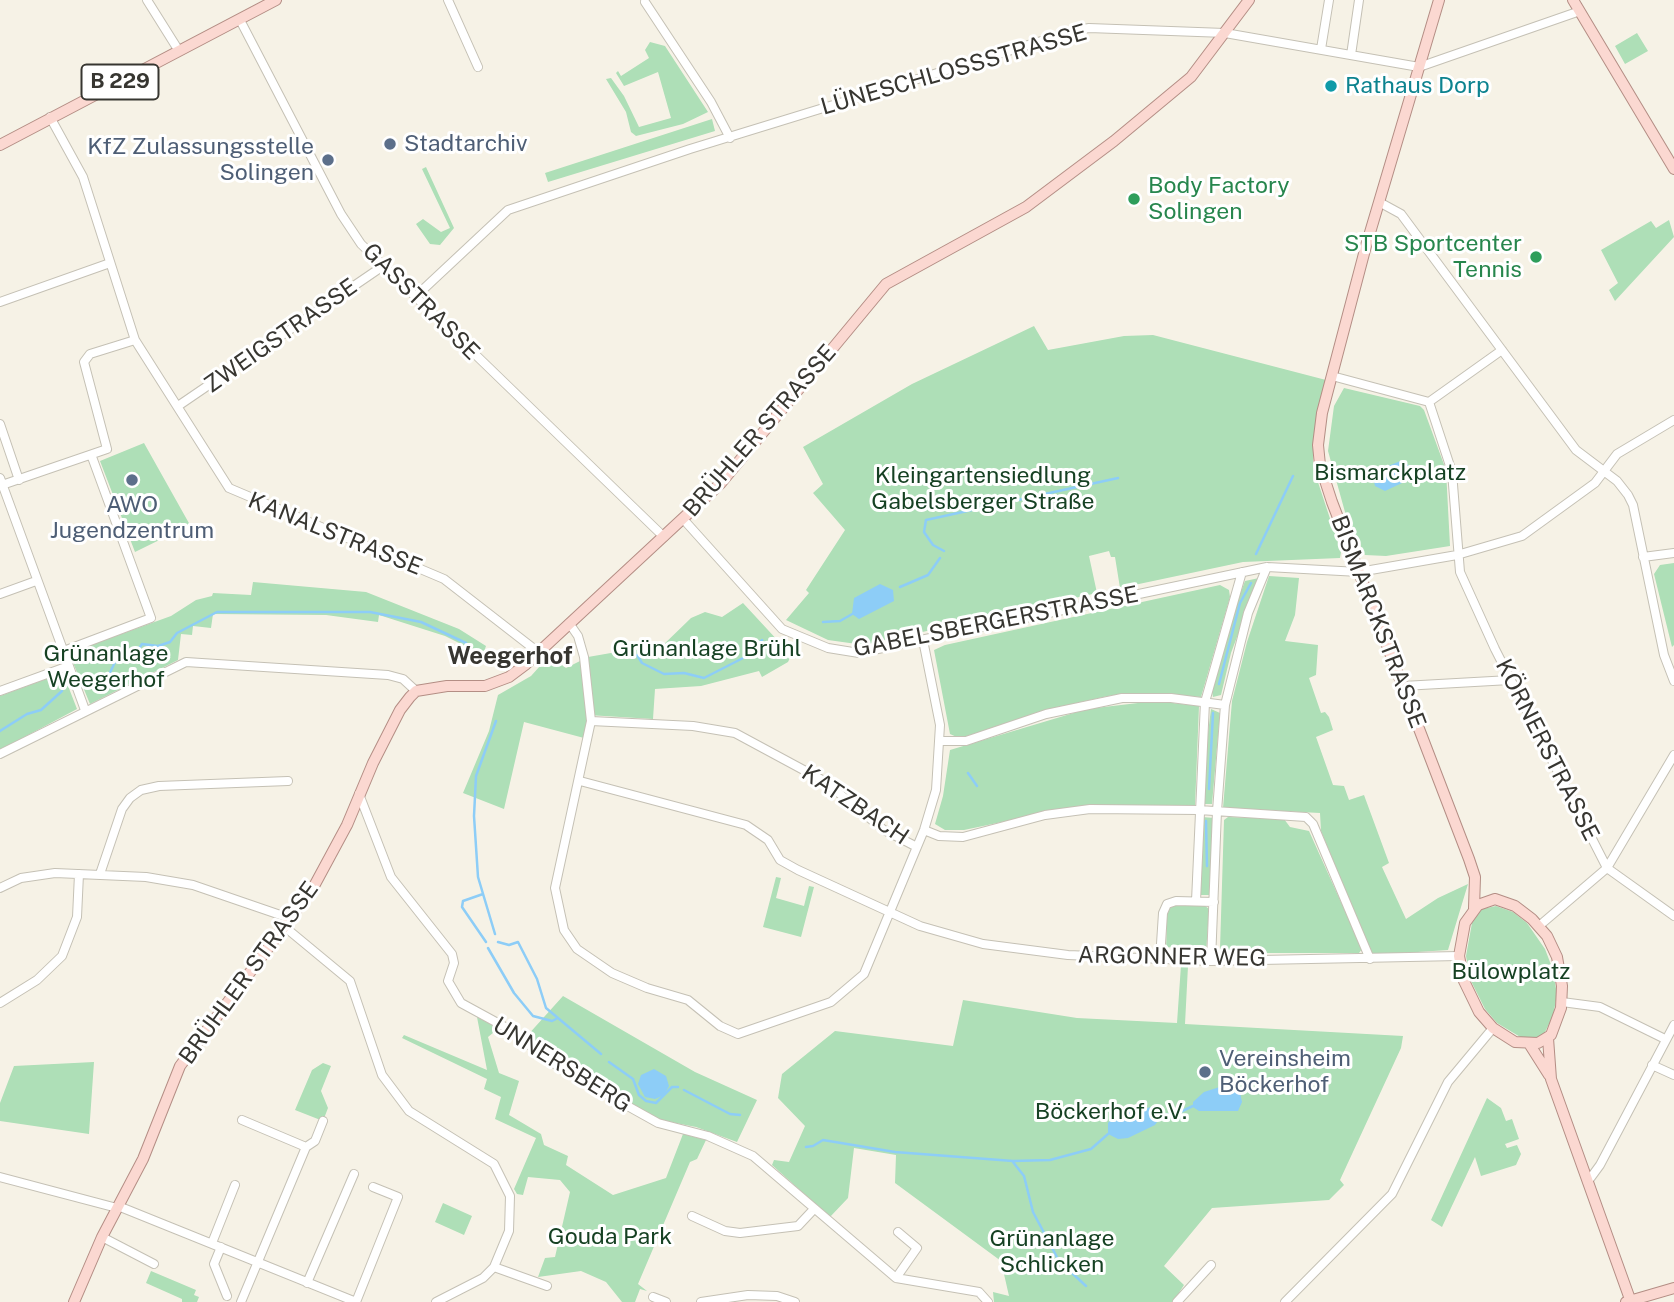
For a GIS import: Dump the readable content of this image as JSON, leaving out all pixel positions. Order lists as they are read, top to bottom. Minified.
{"streets":{"main road":["B 229","BRÜHLER STRASSE","BISMARCKSTRASSE"],"street":["LÜNESCHLOSSSTRASSE","GASSTRASSE","ZWEIGSTRASSE","KANALSTRASSE","GABELSBERGERSTRASSE","KÖRNERSTRASSE","KATZBACH","ARGONNER WEG","UNNERSBERG"]},"crossings":[["LÜNESCHLOSSSTRASSE","GASSTRASSE"],["LÜNESCHLOSSSTRASSE","BRÜHLER STRASSE"],["LÜNESCHLOSSSTRASSE","BISMARCKSTRASSE"],["B 229","GASSTRASSE"],["B 229","KANALSTRASSE"],["GASSTRASSE","ZWEIGSTRASSE"],["GASSTRASSE","BRÜHLER STRASSE"],["ZWEIGSTRASSE","KANALSTRASSE"],["BRÜHLER STRASSE","KANALSTRASSE"],["BRÜHLER STRASSE","GABELSBERGERSTRASSE"],["BRÜHLER STRASSE","UNNERSBERG"],["GABELSBERGERSTRASSE","BISMARCKSTRASSE"],["GABELSBERGERSTRASSE","KÖRNERSTRASSE"],["BISMARCKSTRASSE","ARGONNER WEG"]],"districts":["Weegerhof"],"parks":["Bismarckplatz","Kleingartensiedlung Gabelsberger Straße","Grünanlage Brühl","Grünanlage Weegerhof","Bülowplatz","Böckerhof e.V.","Gouda Park","Grünanlage Schlicken"],"places":["Rathaus Dorp","Stadtarchiv","KfZ Zulassungsstelle Solingen","Body Factory Solingen","STB Sportcenter Tennis","AWO Jugendzentrum","Vereinsheim Böckerhof"]}
